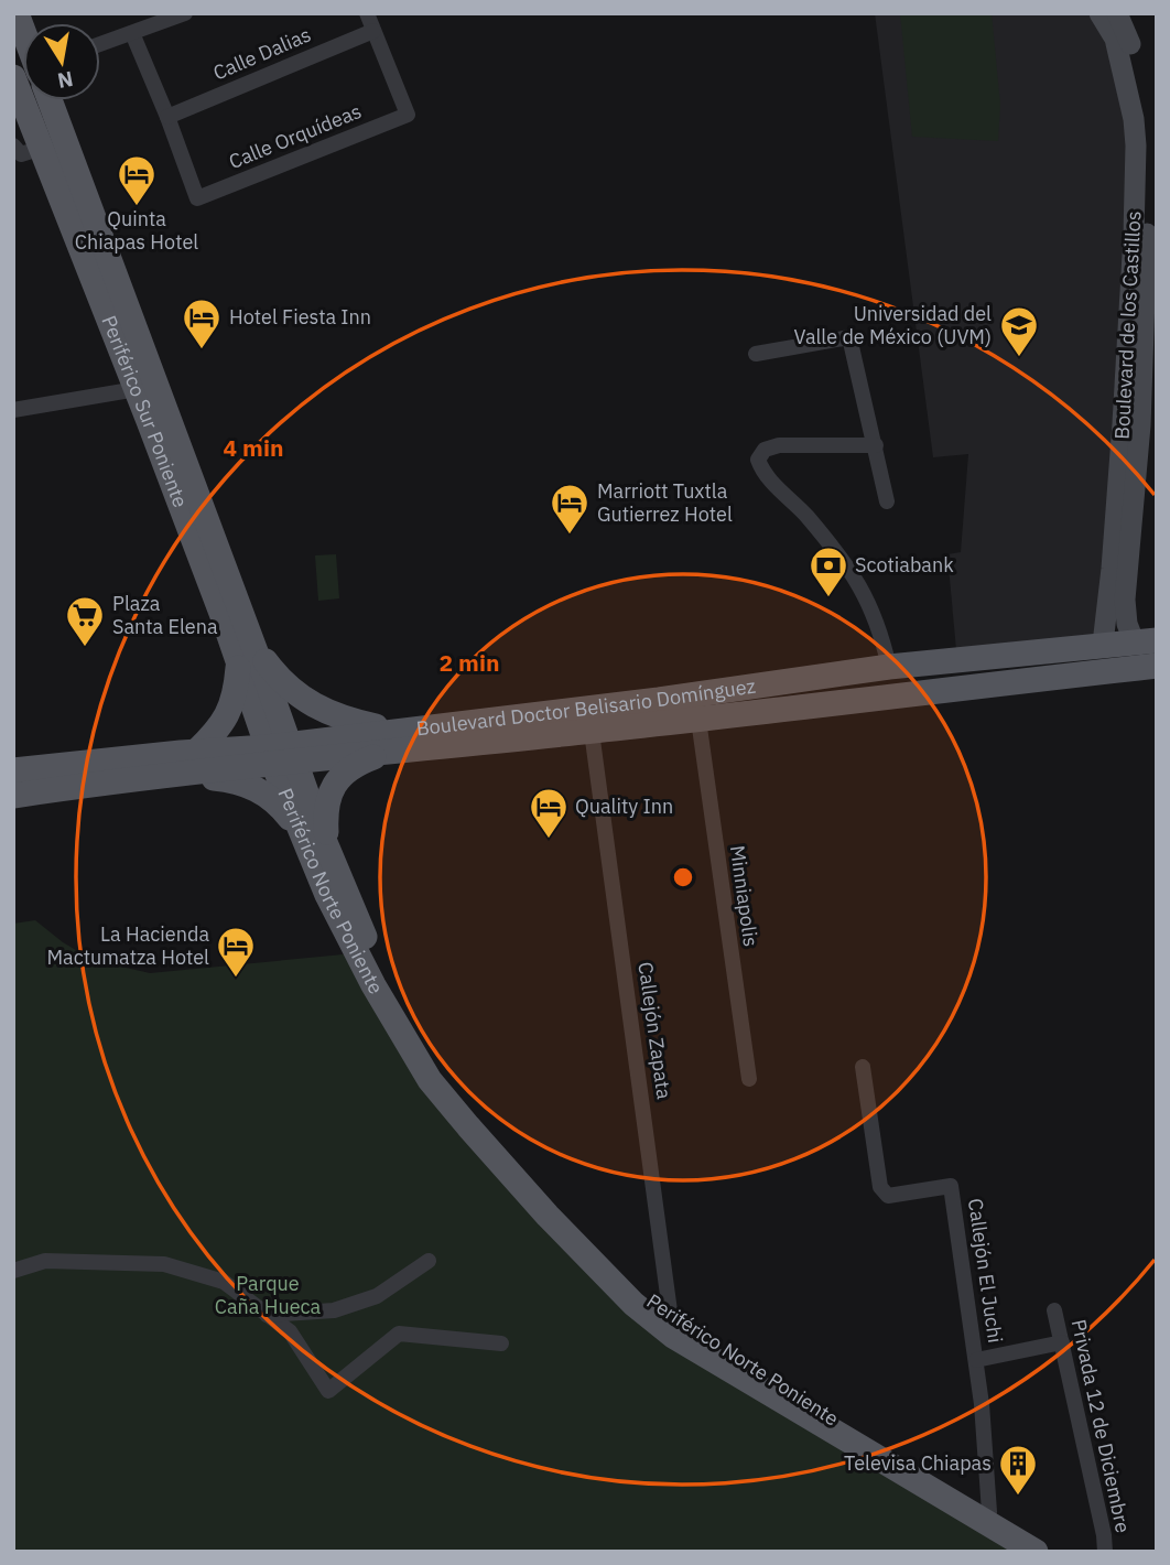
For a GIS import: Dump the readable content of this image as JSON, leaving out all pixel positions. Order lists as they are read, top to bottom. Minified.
{"streets":{"main road":["Periférico Sur Poniente","Boulevard Doctor Belisario Domínguez","Periférico Norte Poniente"],"street":["Calle Dalias","Calle Orquídeas","Boulevard de los Castillos","Minniapolis","Callejón Zapata","Callejón El Juchi","Privada 12 de Diciembre"]},"crossings":[["Calle Dalias","Calle Orquídeas"],["Boulevard de los Castillos","Boulevard Doctor Belisario Domínguez"],["Periférico Sur Poniente","Boulevard Doctor Belisario Domínguez"],["Periférico Sur Poniente","Periférico Norte Poniente"],["Boulevard Doctor Belisario Domínguez","Periférico Norte Poniente"],["Boulevard Doctor Belisario Domínguez","Minniapolis"],["Boulevard Doctor Belisario Domínguez","Callejón Zapata"],["Periférico Norte Poniente","Callejón Zapata"],["Periférico Norte Poniente","Callejón El Juchi"]],"parks":["Parque Caña Hueca"],"places":{"hotel":["Quinta Chiapas Hotel","Hotel Fiesta Inn","Marriott Tuxtla Gutierrez Hotel","Quality Inn","La Hacienda Mactumatza Hotel"],"school or university":["Universidad del Valle de México (UVM)"],"bank":["Scotiabank"],"supermarket":["Plaza Santa Elena"],"building":["Televisa Chiapas"]},"north":"bottom","rings":["4 min","2 min"]}
